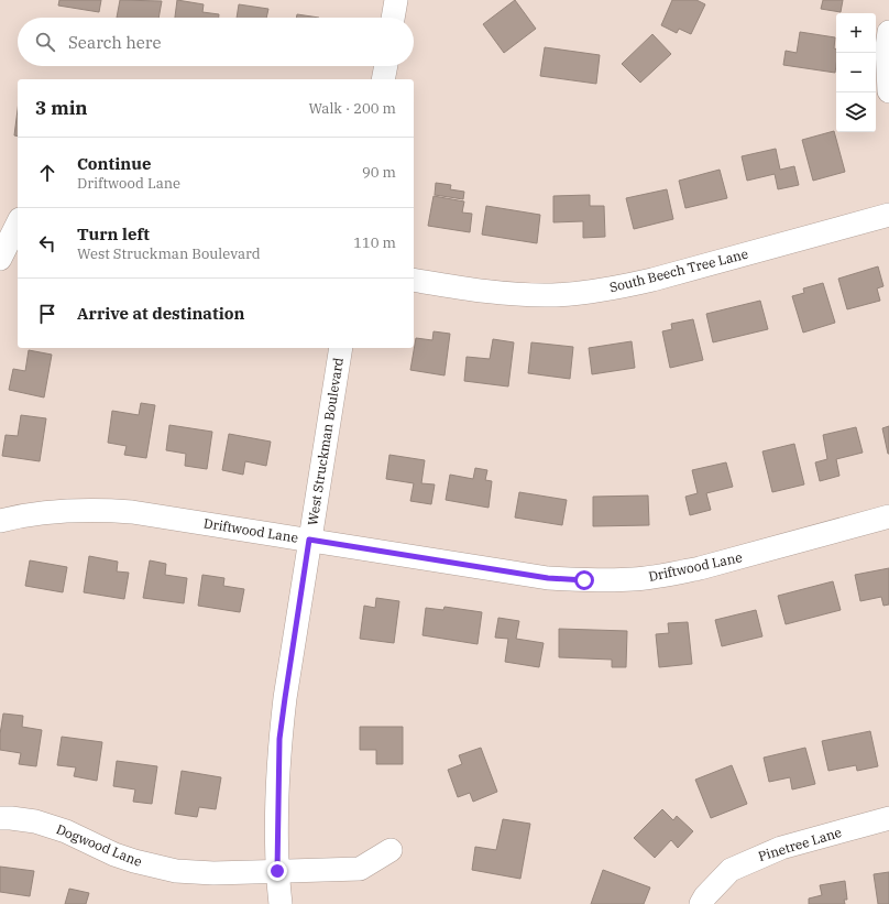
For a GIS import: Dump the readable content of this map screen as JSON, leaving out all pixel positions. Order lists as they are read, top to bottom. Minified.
{"streets":{"street":["South Beech Tree Lane","West Struckman Boulevard","Driftwood Lane","Pinetree Lane","Dogwood Lane"]},"crossings":[["West Struckman Boulevard","Driftwood Lane"],["West Struckman Boulevard","Dogwood Lane"]],"page":{"map_buttons":["+","−"],"search":"Search here","heading":["3 min","Walk · 200 m"],"list":[["Continue","Driftwood Lane","90 m"],["Turn left","West Struckman Boulevard","110 m"],"Arrive at destination"]}}
